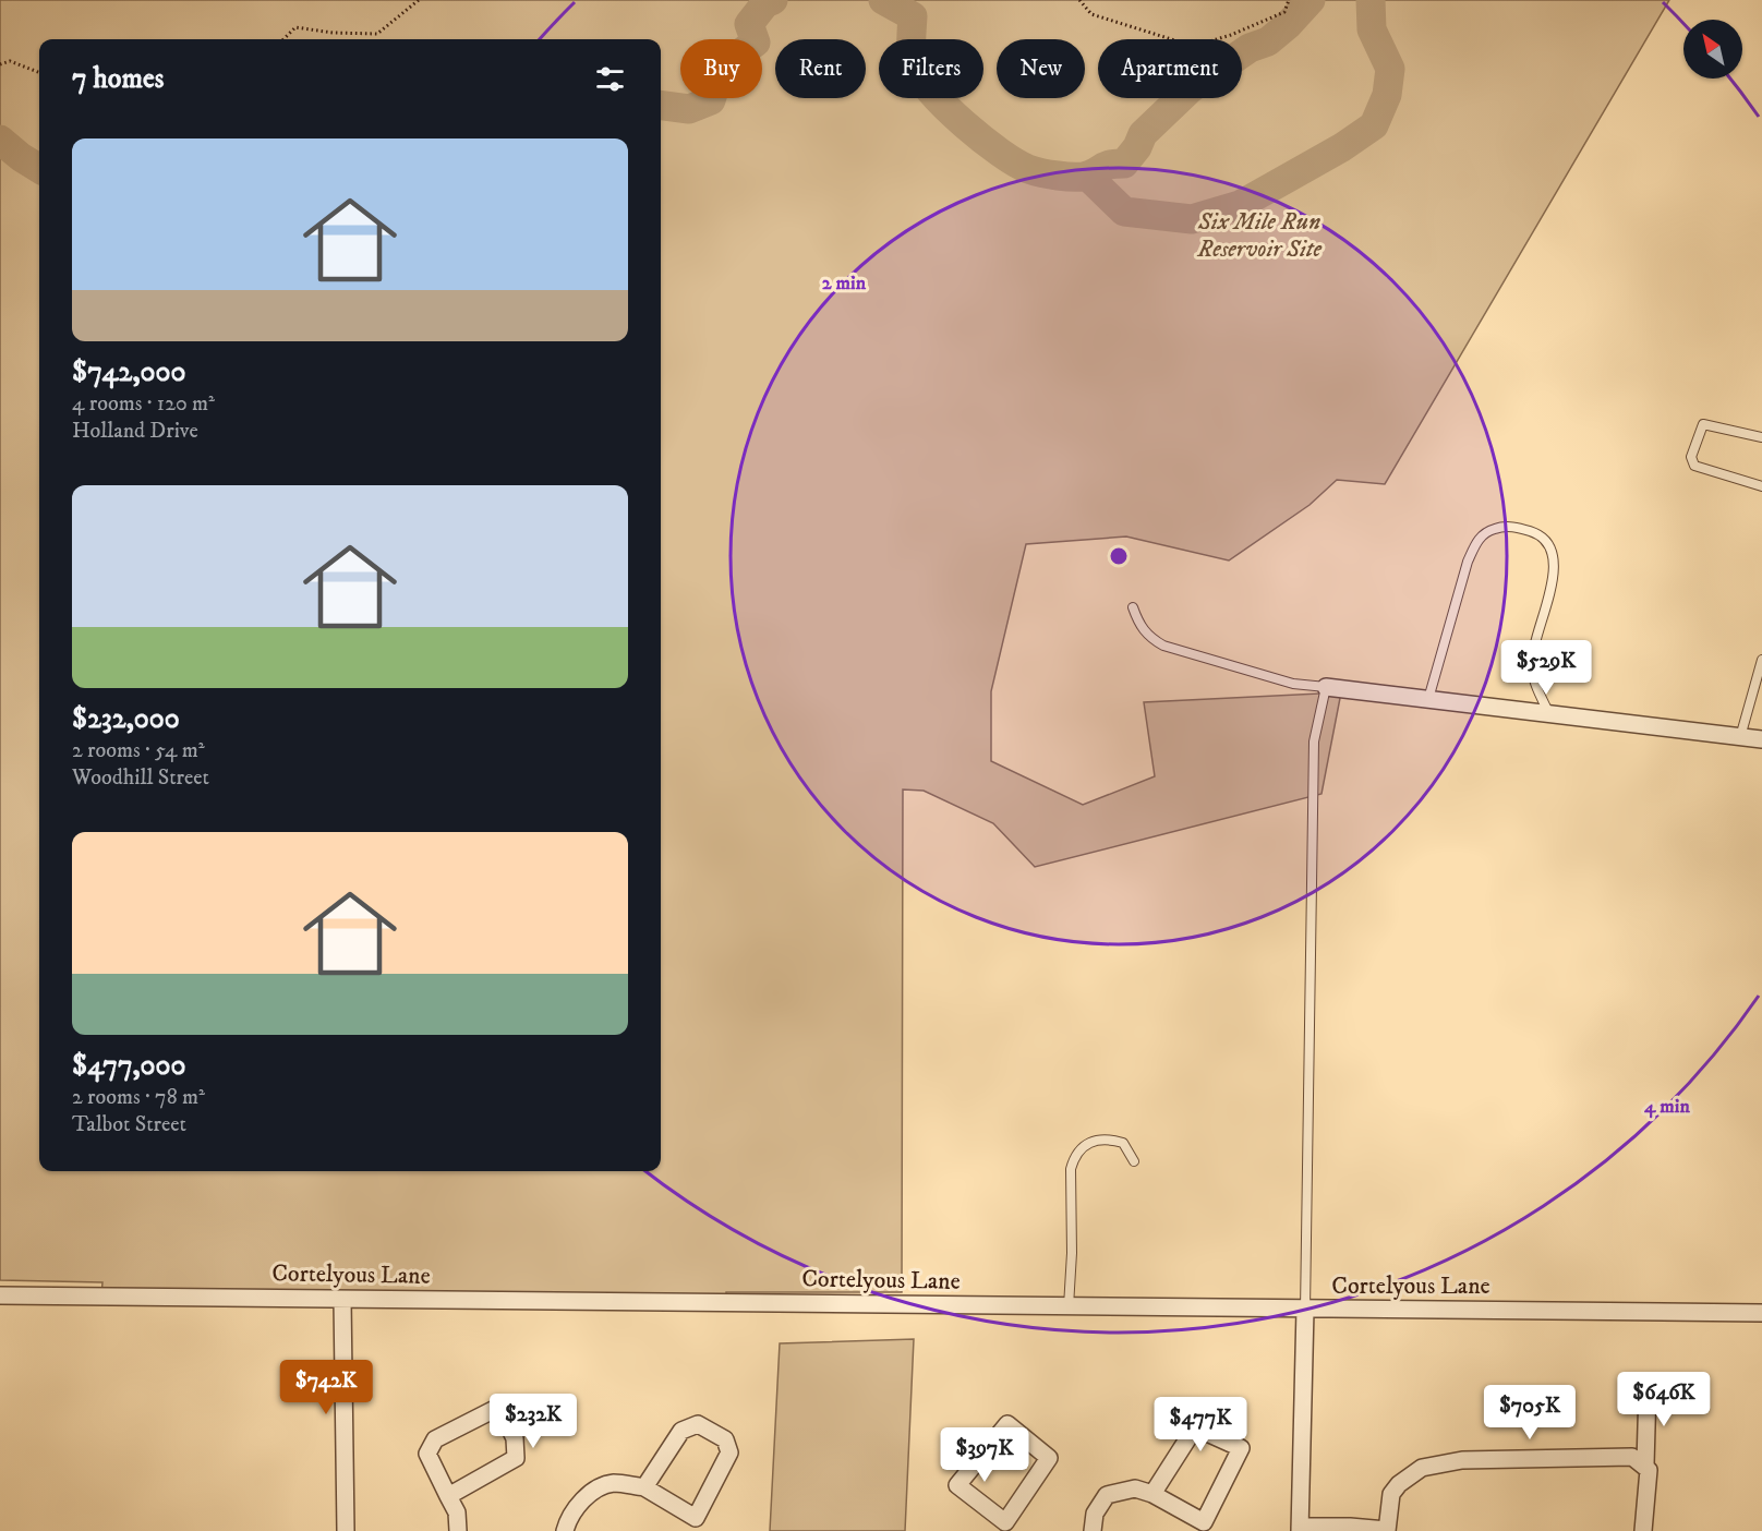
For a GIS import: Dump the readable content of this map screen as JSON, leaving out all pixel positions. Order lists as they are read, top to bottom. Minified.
{"streets":{"street":["Cortelyous Lane"]},"parks":["Six Mile Run Reservoir Site"],"north":"top left","page":{"chip":["Buy","Rent","Filters","New","Apartment"],"heading":"7 homes","list":[{"name":"$742,000","note":"4 rooms · 120 m² · Holland Drive"},{"name":"$232,000","note":"2 rooms · 54 m² · Woodhill Street"},{"name":"$477,000","note":"2 rooms · 78 m² · Talbot Street"}],"price":["$529K","$742K","$646K","$705K","$232K","$477K","$397K"]},"rings":["2 min","4 min"]}
